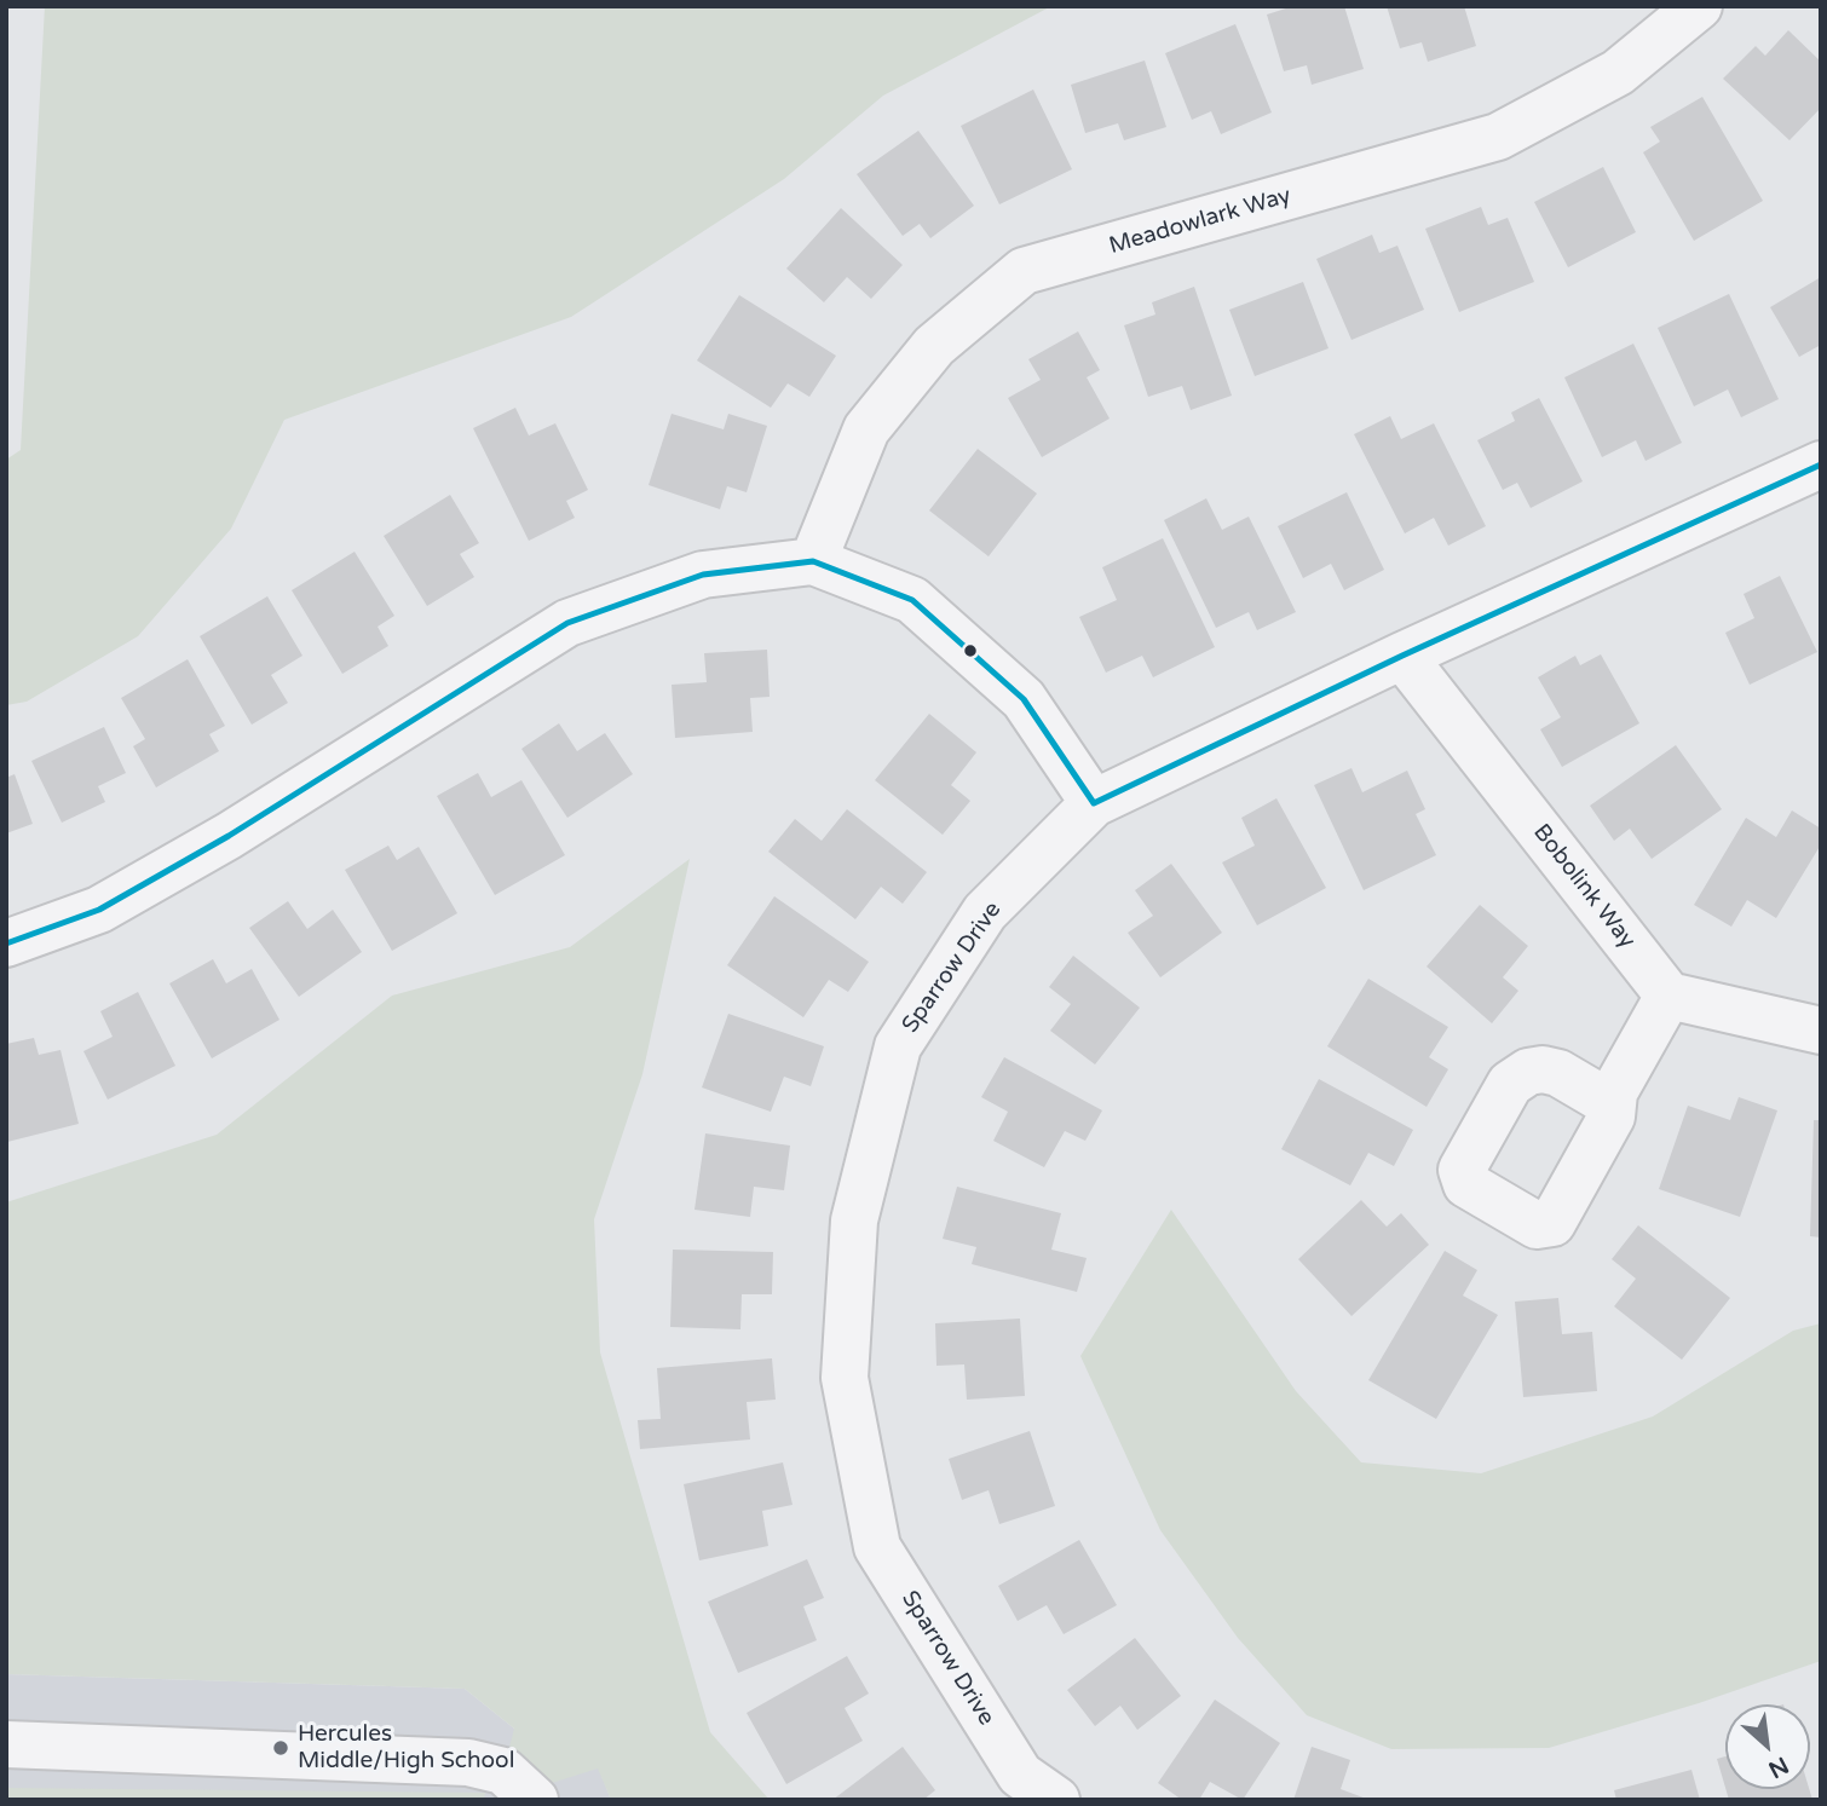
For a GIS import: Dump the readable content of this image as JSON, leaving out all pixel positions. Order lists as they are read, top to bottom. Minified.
{"streets":{"street":["Meadowlark Way","Bobolink Way","Sparrow Drive"]},"crossings":[["Bobolink Way","Sparrow Drive"]],"places":["Hercules Middle/High School"],"north":"bottom right"}
